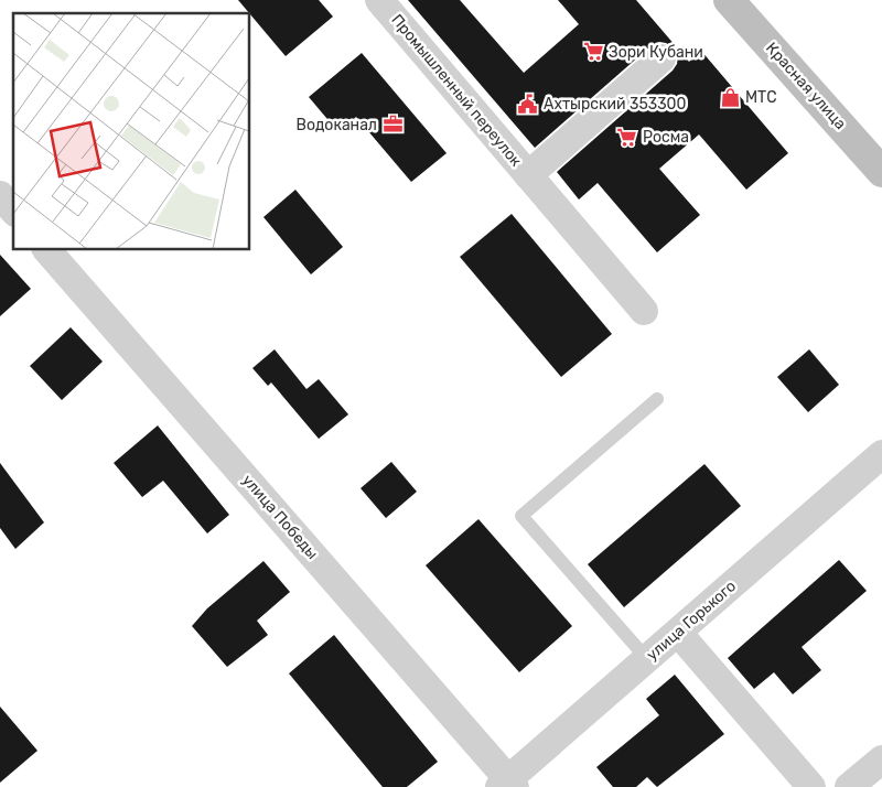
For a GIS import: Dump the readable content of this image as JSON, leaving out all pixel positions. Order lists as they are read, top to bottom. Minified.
{"streets":{"street":["Красная улица","Промышленный переулок","улица Победы","улица Горького"]},"crossings":[["улица Победы","улица Горького"]],"places":{"supermarket":["Зори Кубани","Росма"],"shop":["МТС"],"public building":["Ахтырский 353300"],"office":["Водоканал"]}}
